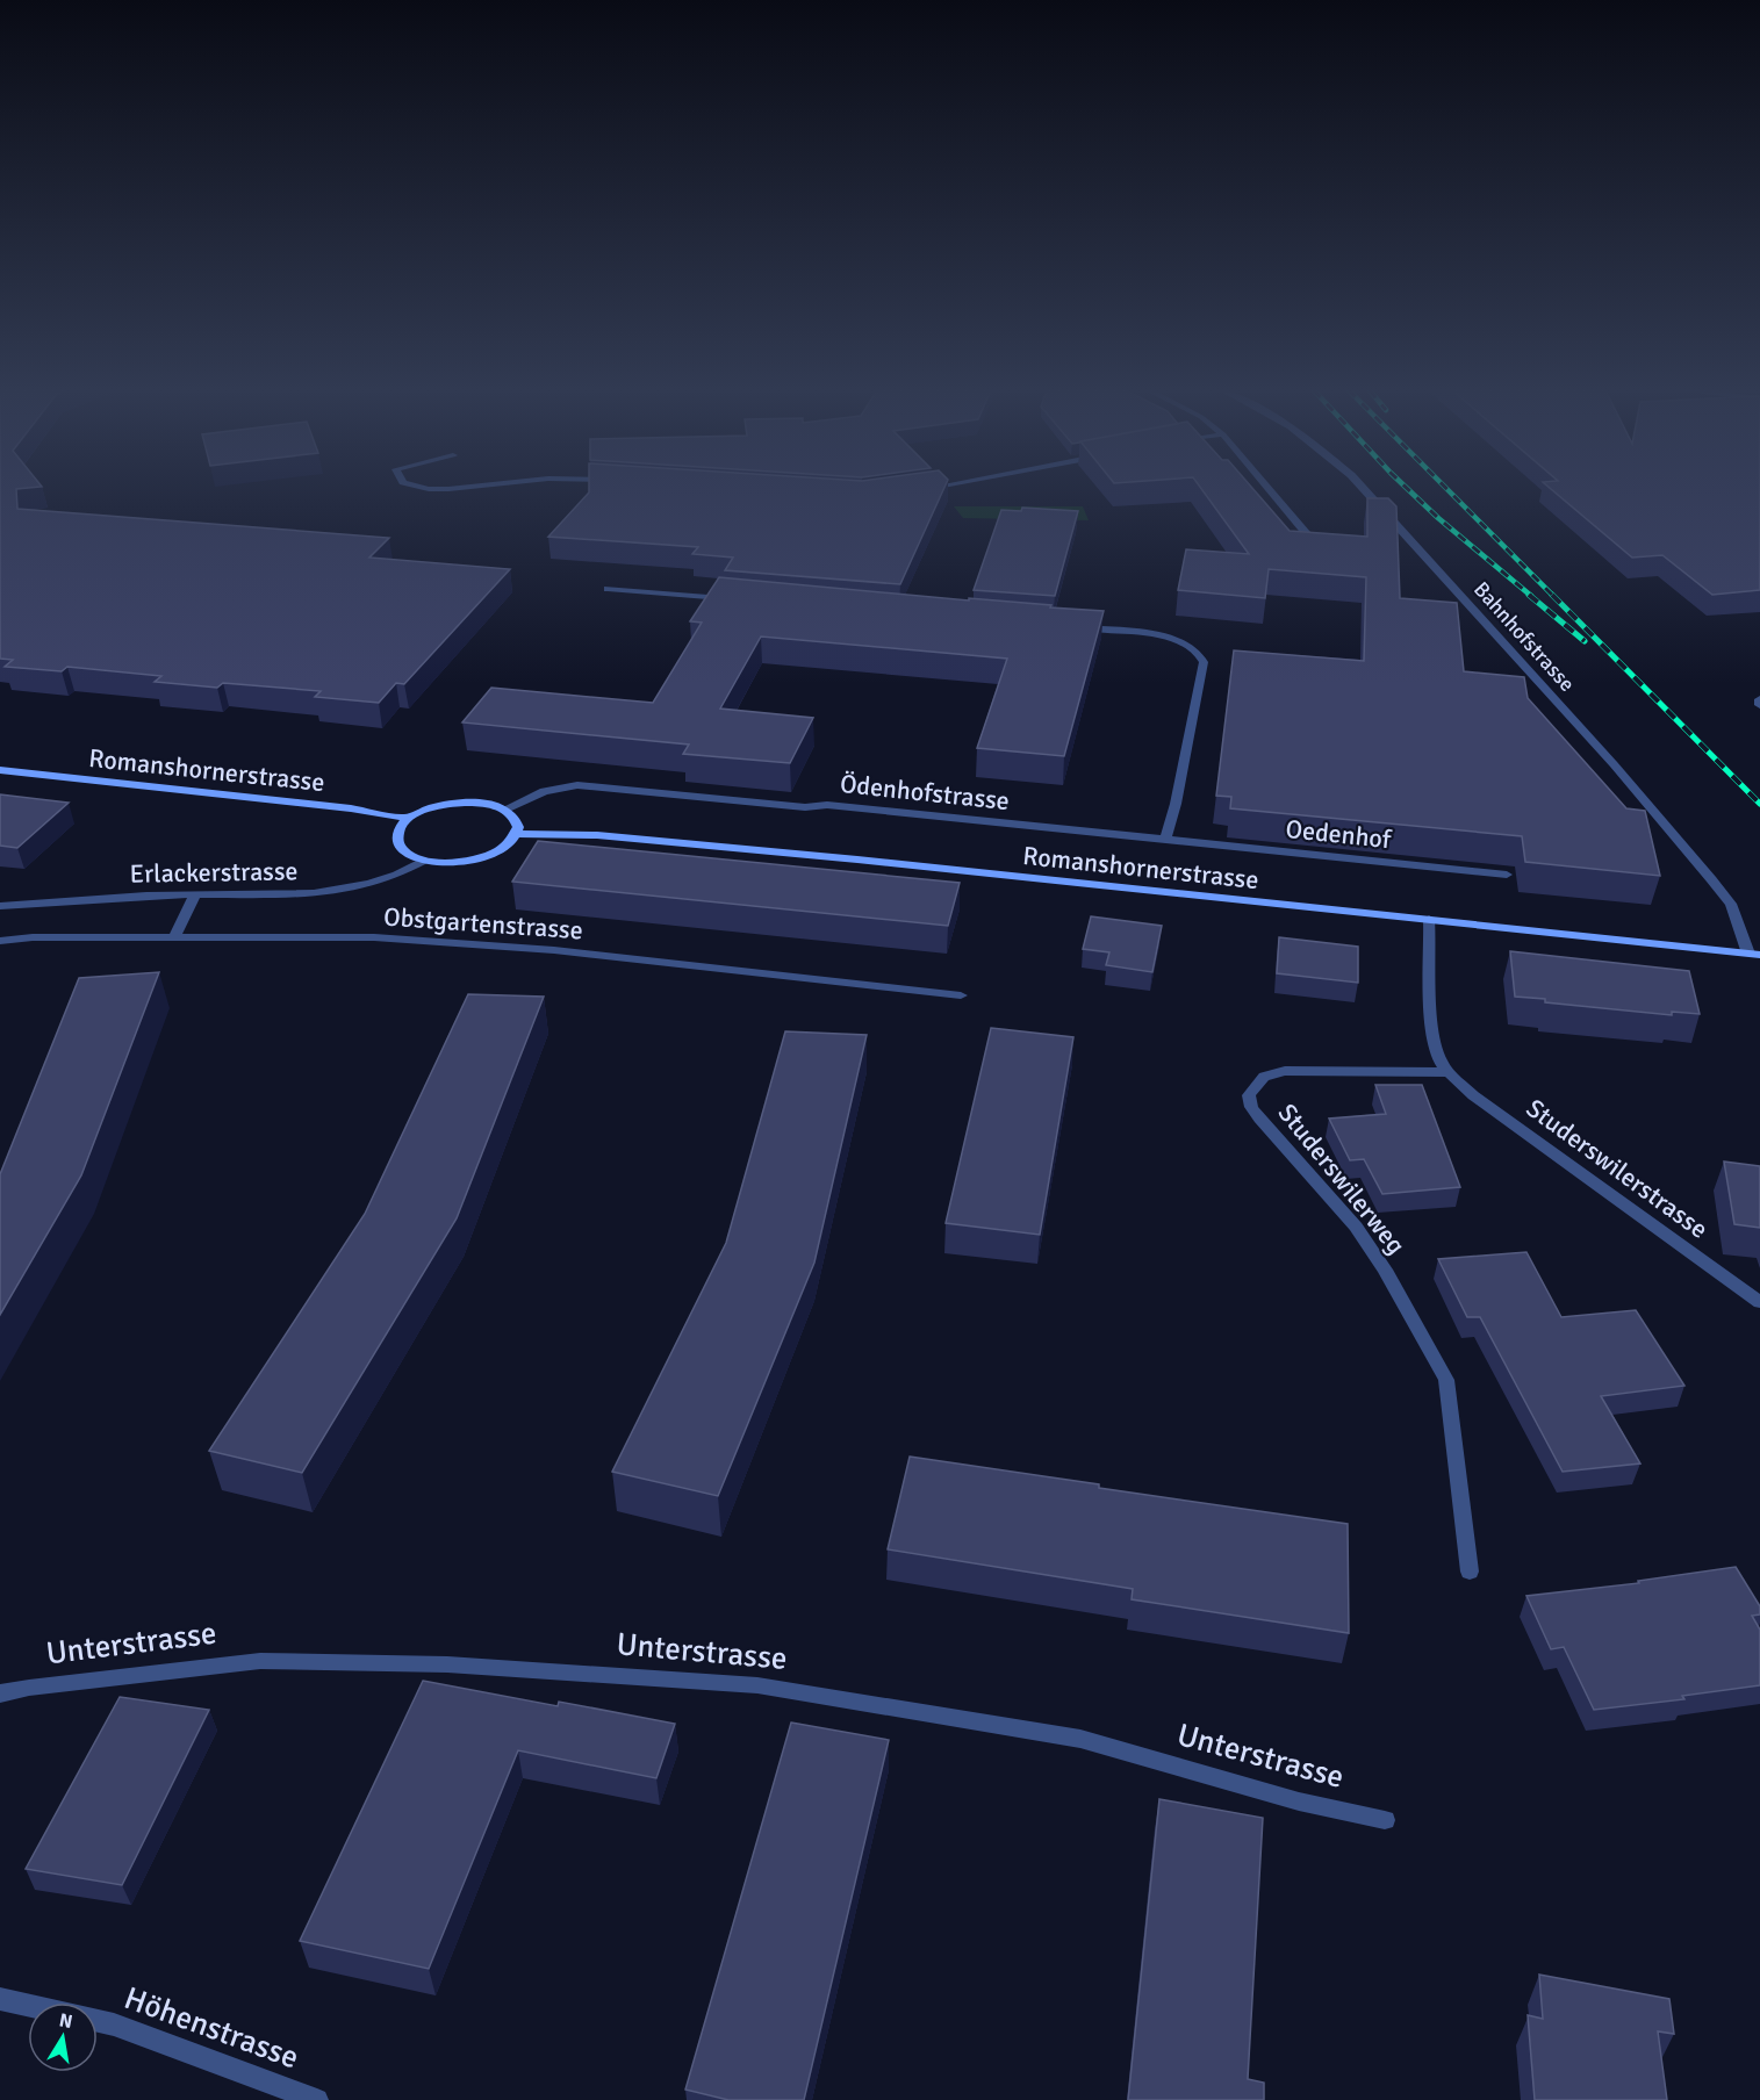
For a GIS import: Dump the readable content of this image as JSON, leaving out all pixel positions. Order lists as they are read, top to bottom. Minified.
{"streets":{"main road":["Romanshornerstrasse"],"street":["Bahnhofstrasse","Ödenhofstrasse","Oedenhof","Erlackerstrasse","Obstgartenstrasse","Studerswilerstrasse","Studerswilerweg","Unterstrasse","Höhenstrasse"]},"crossings":[["Bahnhofstrasse","Romanshornerstrasse"],["Ödenhofstrasse","Oedenhof"],["Studerswilerstrasse","Studerswilerweg"]],"north":"top"}
